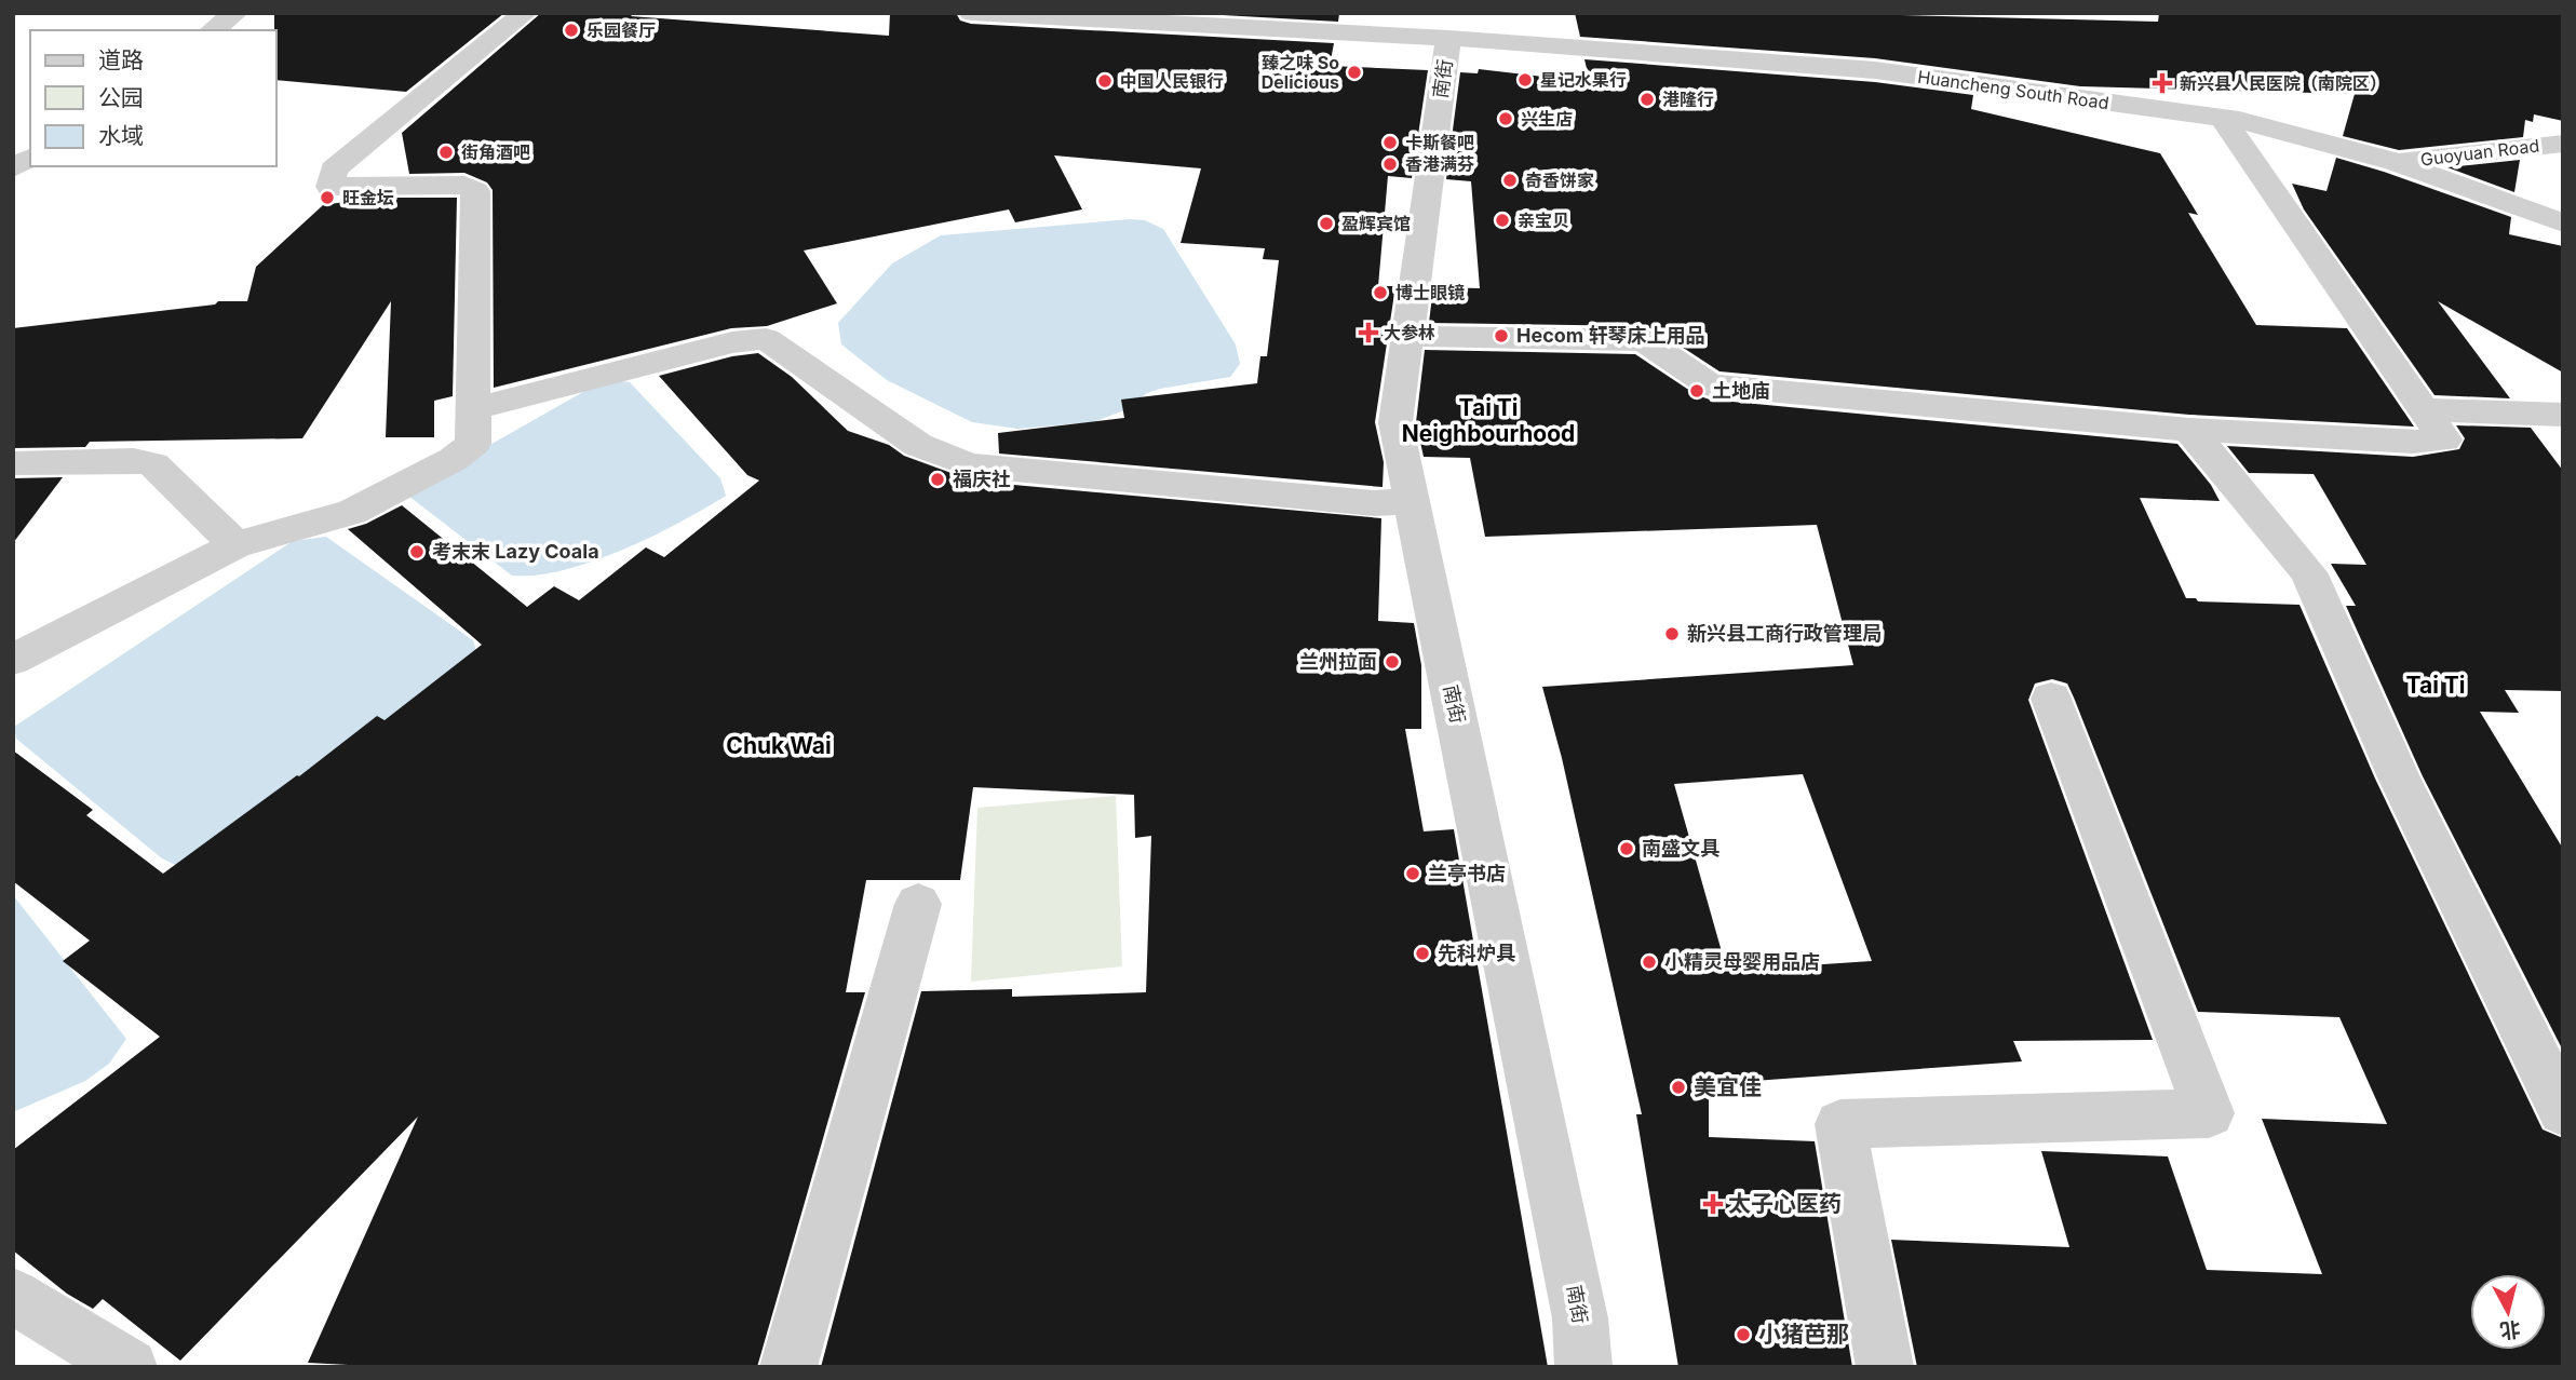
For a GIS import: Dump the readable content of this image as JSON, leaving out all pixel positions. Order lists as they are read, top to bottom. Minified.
{"streets":{"street":["南街","Huancheng South Road","Guoyuan Road"]},"crossings":[["南街","Huancheng South Road"],["Huancheng South Road","Guoyuan Road"]],"districts":["Tai Ti Neighbourhood","Tai Ti","Chuk Wai"],"places":{"other":["乐园餐厅","臻之味 So Delicious","星记水果行","中国人民银行","港隆行","兴生店","卡斯餐吧","街角酒吧","香港满芬","奇香饼家","旺金坛","亲宝贝","盈辉宾馆","博士眼镜","Hecom 轩琴床上用品","土地庙","福庆社","考末末 Lazy Coala","新兴县工商行政管理局","兰州拉面","南盛文具","兰亭书店","先科炉具","小精灵母婴用品店","美宜佳","小猪芭那"],"health":["新兴县人民医院（南院区）","大参林","太子心医药"]},"legend":["道路","公园","水域"],"north":"bottom"}
